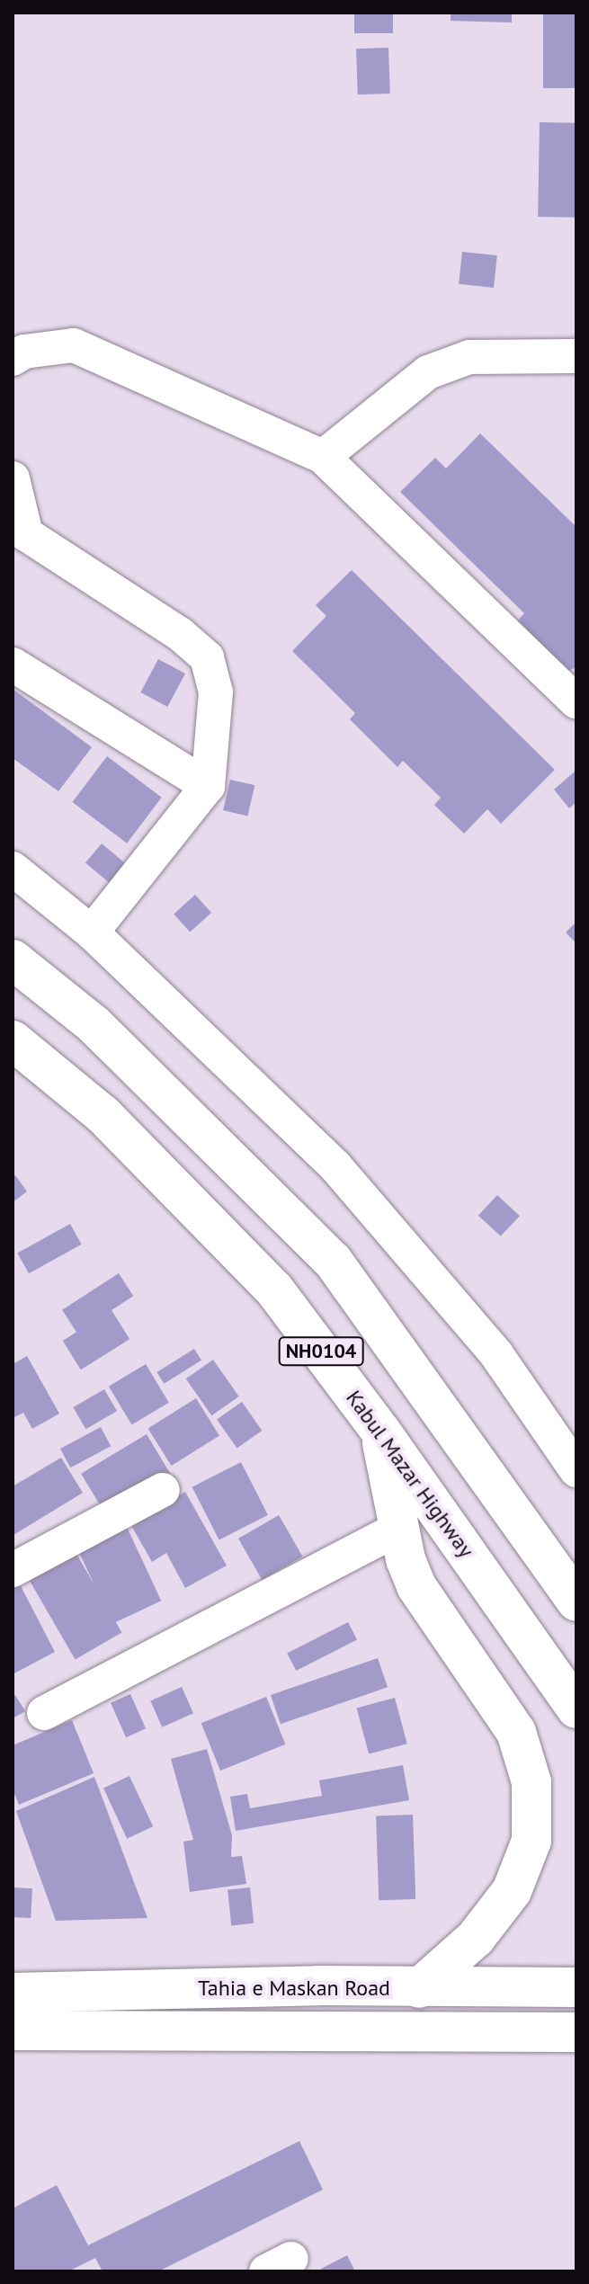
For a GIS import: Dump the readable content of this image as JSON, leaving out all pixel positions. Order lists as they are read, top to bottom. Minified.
{"streets":{"main road":["NH0104","Kabul Mazar Highway","Tahia e Maskan Road"]}}
